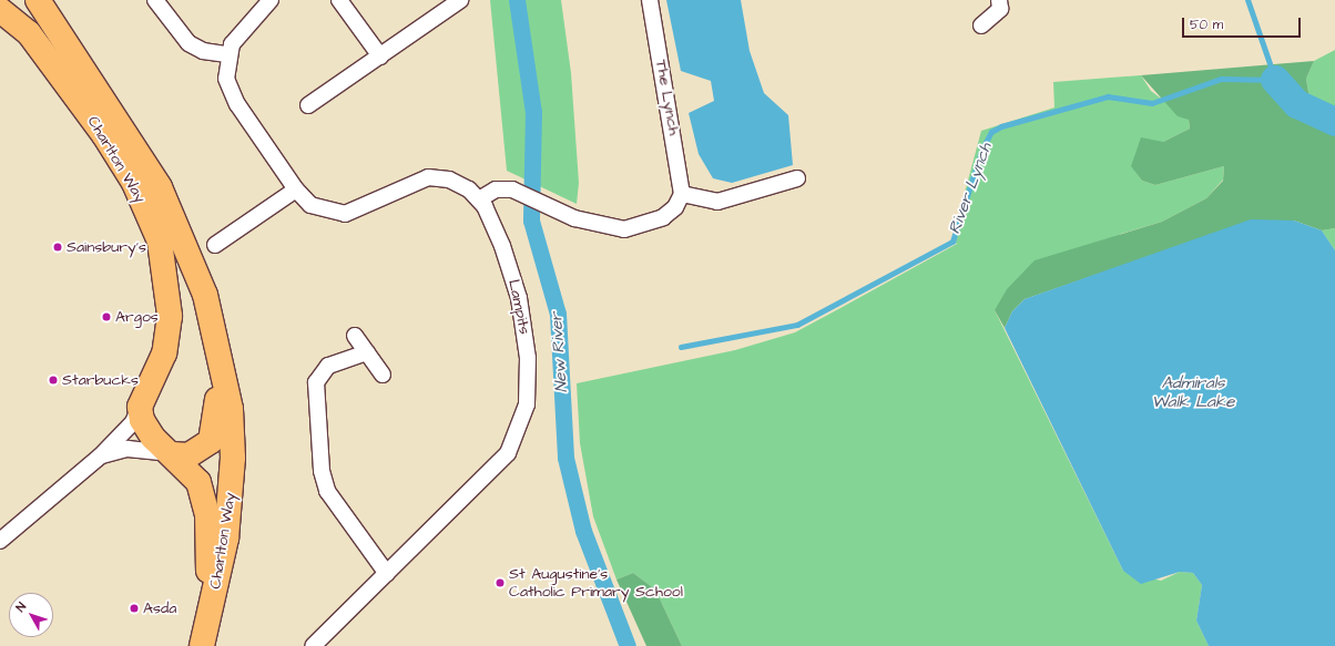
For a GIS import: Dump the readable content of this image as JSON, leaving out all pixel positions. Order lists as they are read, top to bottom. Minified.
{"streets":{"main road":["Charlton Way"],"street":["The Lynch","Lampits"]},"water":["River Lynch","New River","Admirals Walk Lake"],"places":["Sainsbury's","Argos","Starbucks","St Augustine's Catholic Primary School","Asda"],"scale_bar":"50 m","north":"top left"}
